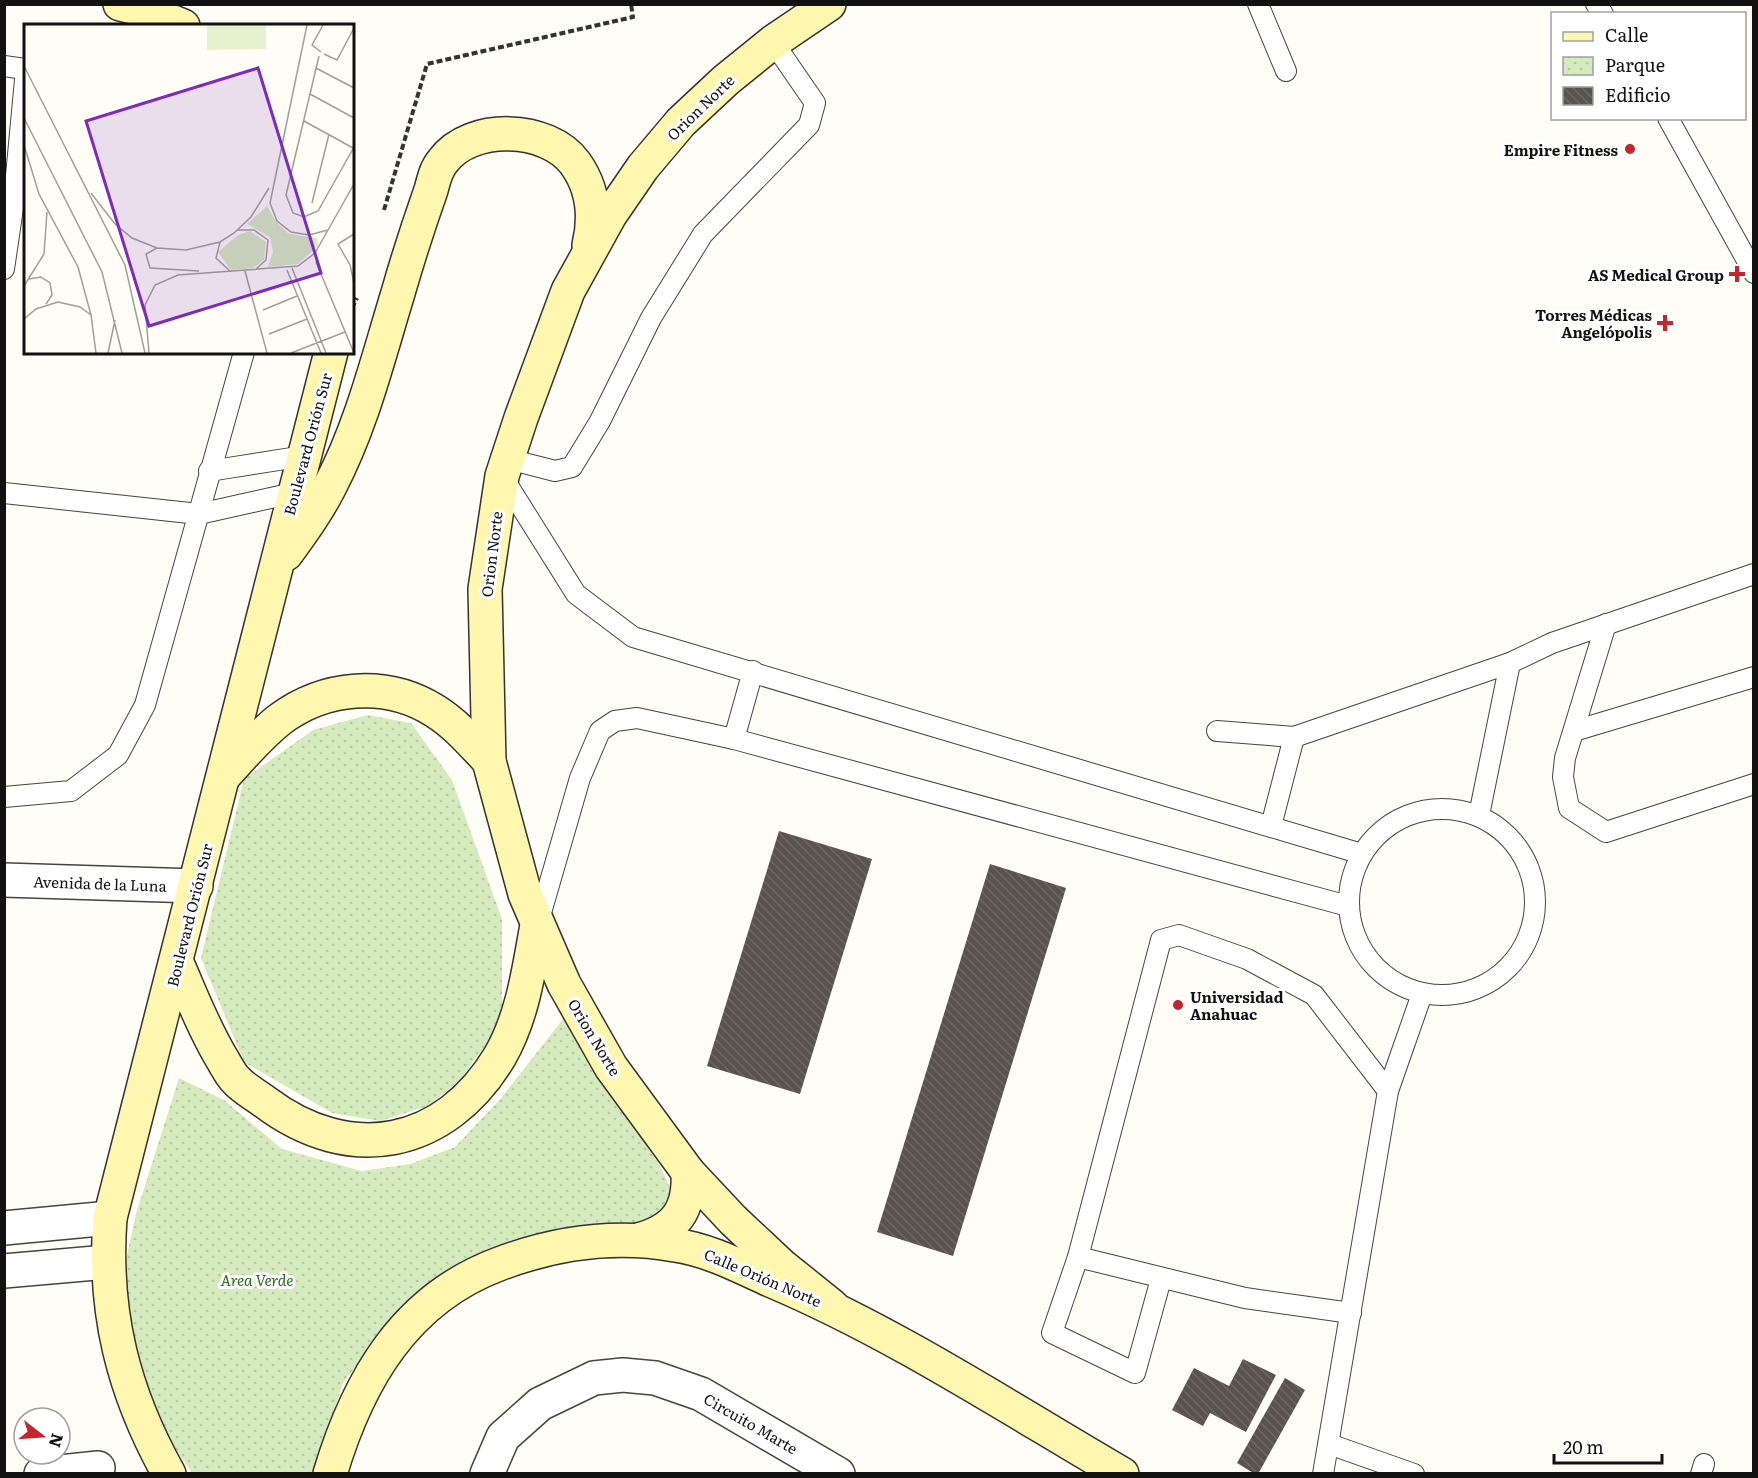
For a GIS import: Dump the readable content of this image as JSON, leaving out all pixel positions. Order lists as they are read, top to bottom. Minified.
{"streets":{"street":["Orion Norte","Boulevard Orión Sur","Avenida de la Luna","Calle Orión Norte","Circuito Marte"]},"crossings":[["Orion Norte","Calle Orión Norte"],["Boulevard Orión Sur","Avenida de la Luna"]],"parks":["Area Verde"],"places":{"other":["Empire Fitness","Universidad Anahuac"],"health":["AS Medical Group","Torres Médicas Angelópolis"]},"legend":["Calle","Parque","Edificio"],"scale_bar":"20 m","north":"right"}
